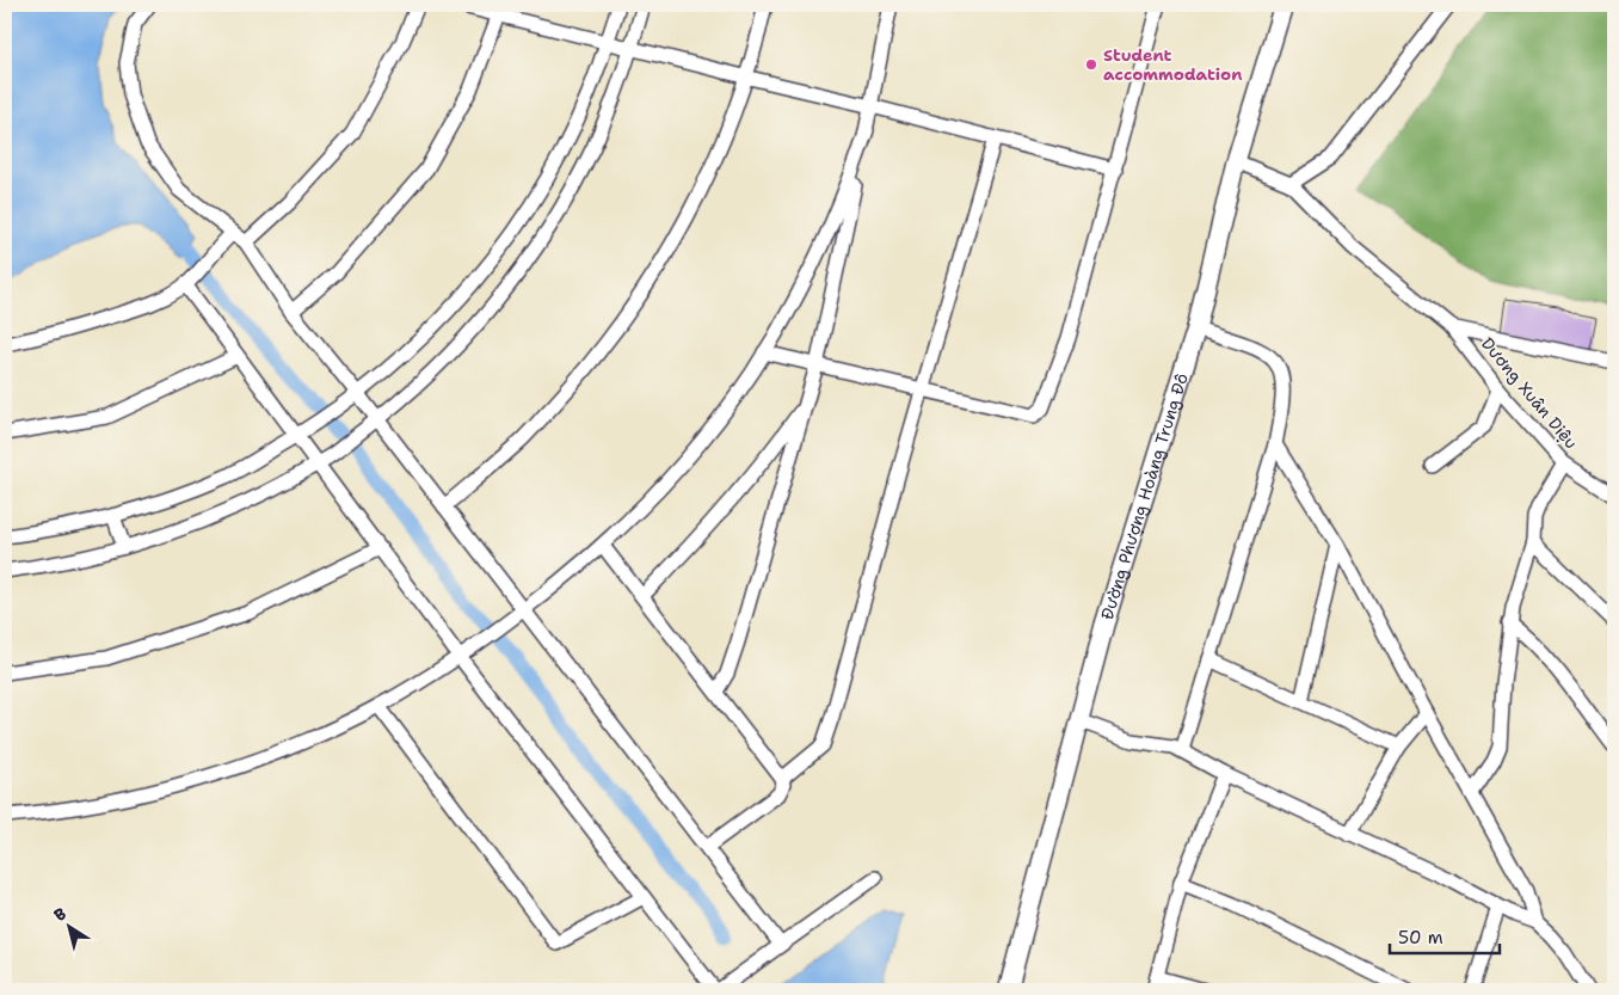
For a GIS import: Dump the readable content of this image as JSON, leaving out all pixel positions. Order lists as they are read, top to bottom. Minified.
{"streets":{"street":["Dương Xuân Diệu","Đường Phượng Hoàng Trung Đô"]},"places":["Student accommodation"],"scale_bar":"50 m","north":"top left"}
